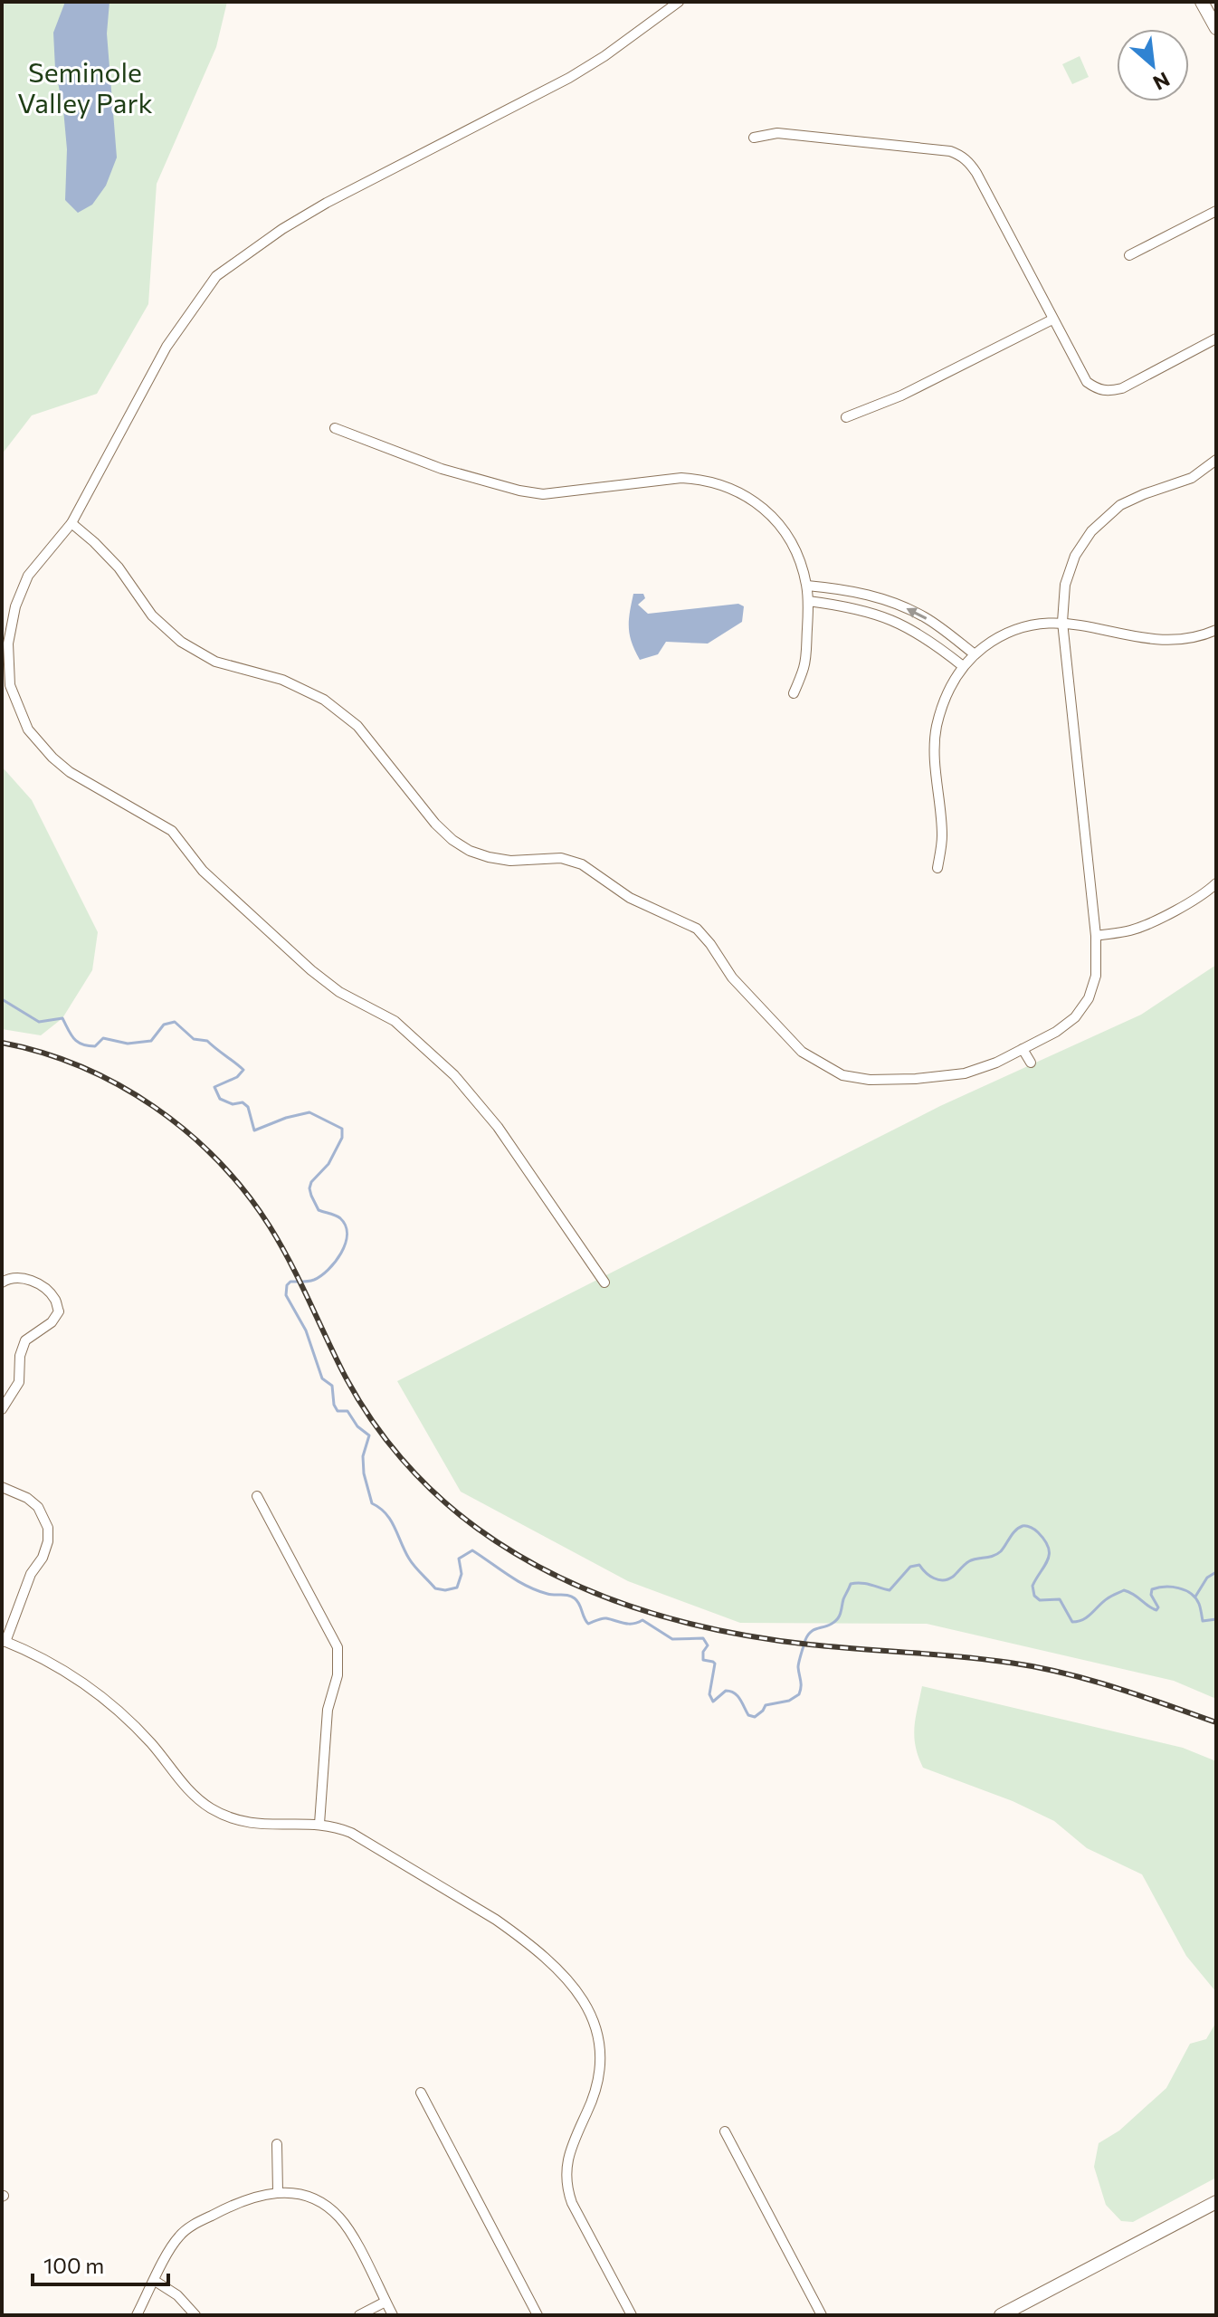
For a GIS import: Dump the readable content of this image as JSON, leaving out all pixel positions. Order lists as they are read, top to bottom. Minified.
{"parks":["Seminole Valley Park"],"scale_bar":"100 m","north":"bottom right"}
